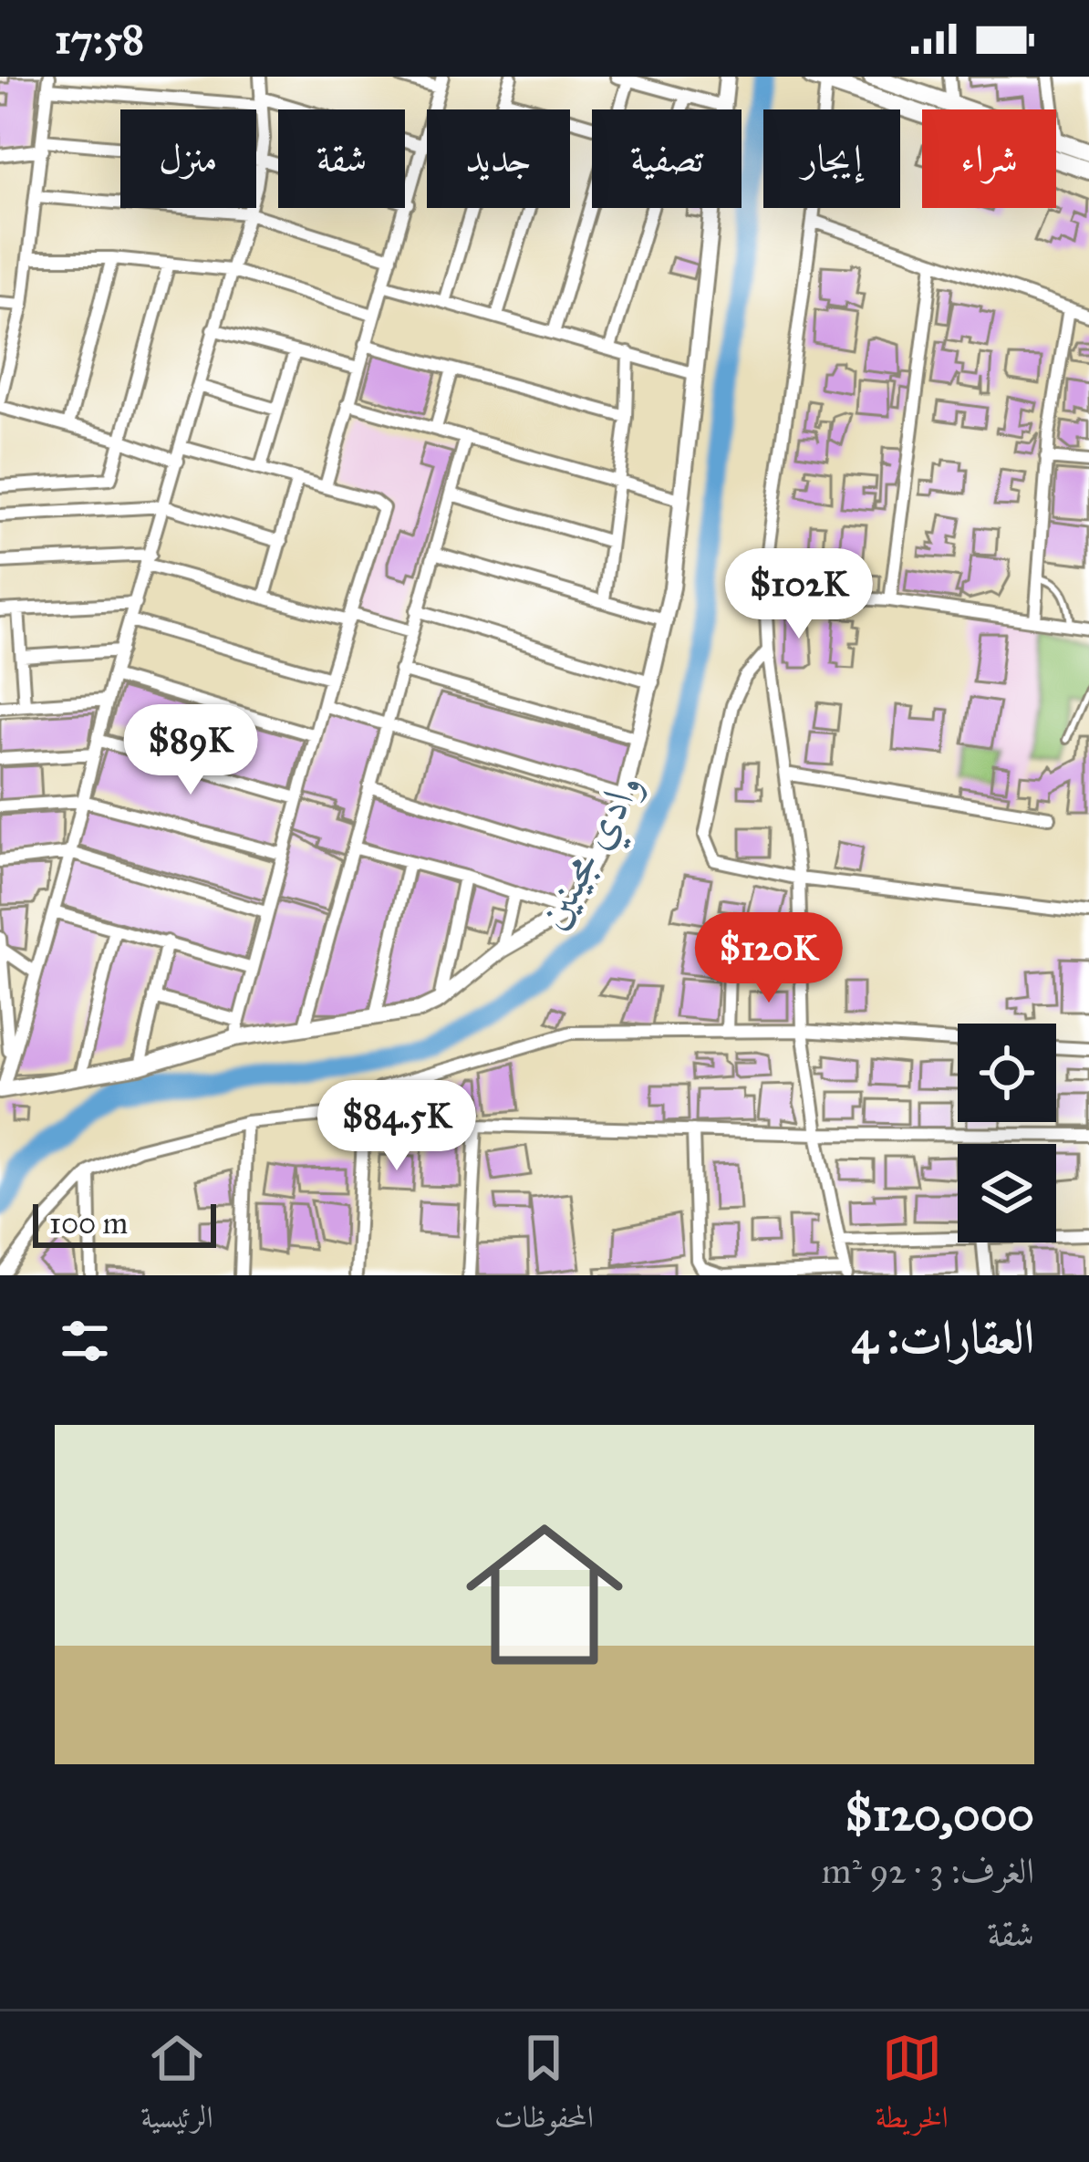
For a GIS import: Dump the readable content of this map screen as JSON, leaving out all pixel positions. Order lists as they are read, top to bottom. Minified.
{"water":["وادي مجينين"],"scale_bar":"100 m","page":{"status":"17:58","chip":["شراء","إيجار","تصفية","جديد","شقة","منزل"],"price":["$102K","$89K","$120K","$84.5K"],"scale":"100 m","heading":"العقارات: 4","list":[{"name":"$120,000","note":"الغرف: 3 · 92 m² · شقة"}],"tabs":["الخريطة","المحفوظات","الرئيسية"]}}
